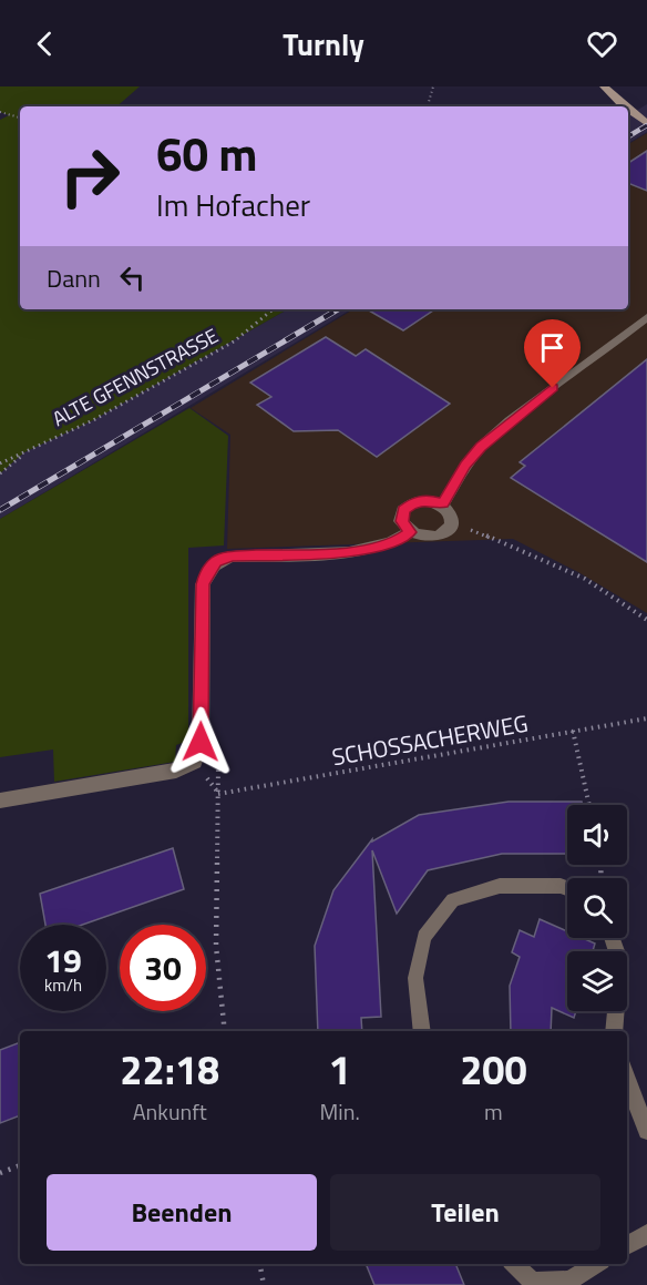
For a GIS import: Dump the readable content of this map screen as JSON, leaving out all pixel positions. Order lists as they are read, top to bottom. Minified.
{"streets":{"path":["ALTE GFENNSTRASSE","SCHOSSACHERWEG"]},"page":{"header":"Turnly","turn":["60 m","Im Hofacher"],"then":"Dann","speed":"19 km/h","limit":"30","eta":["22:18","Ankunft","1","Min.","200","m"],"buttons":["Beenden","Teilen"]}}
